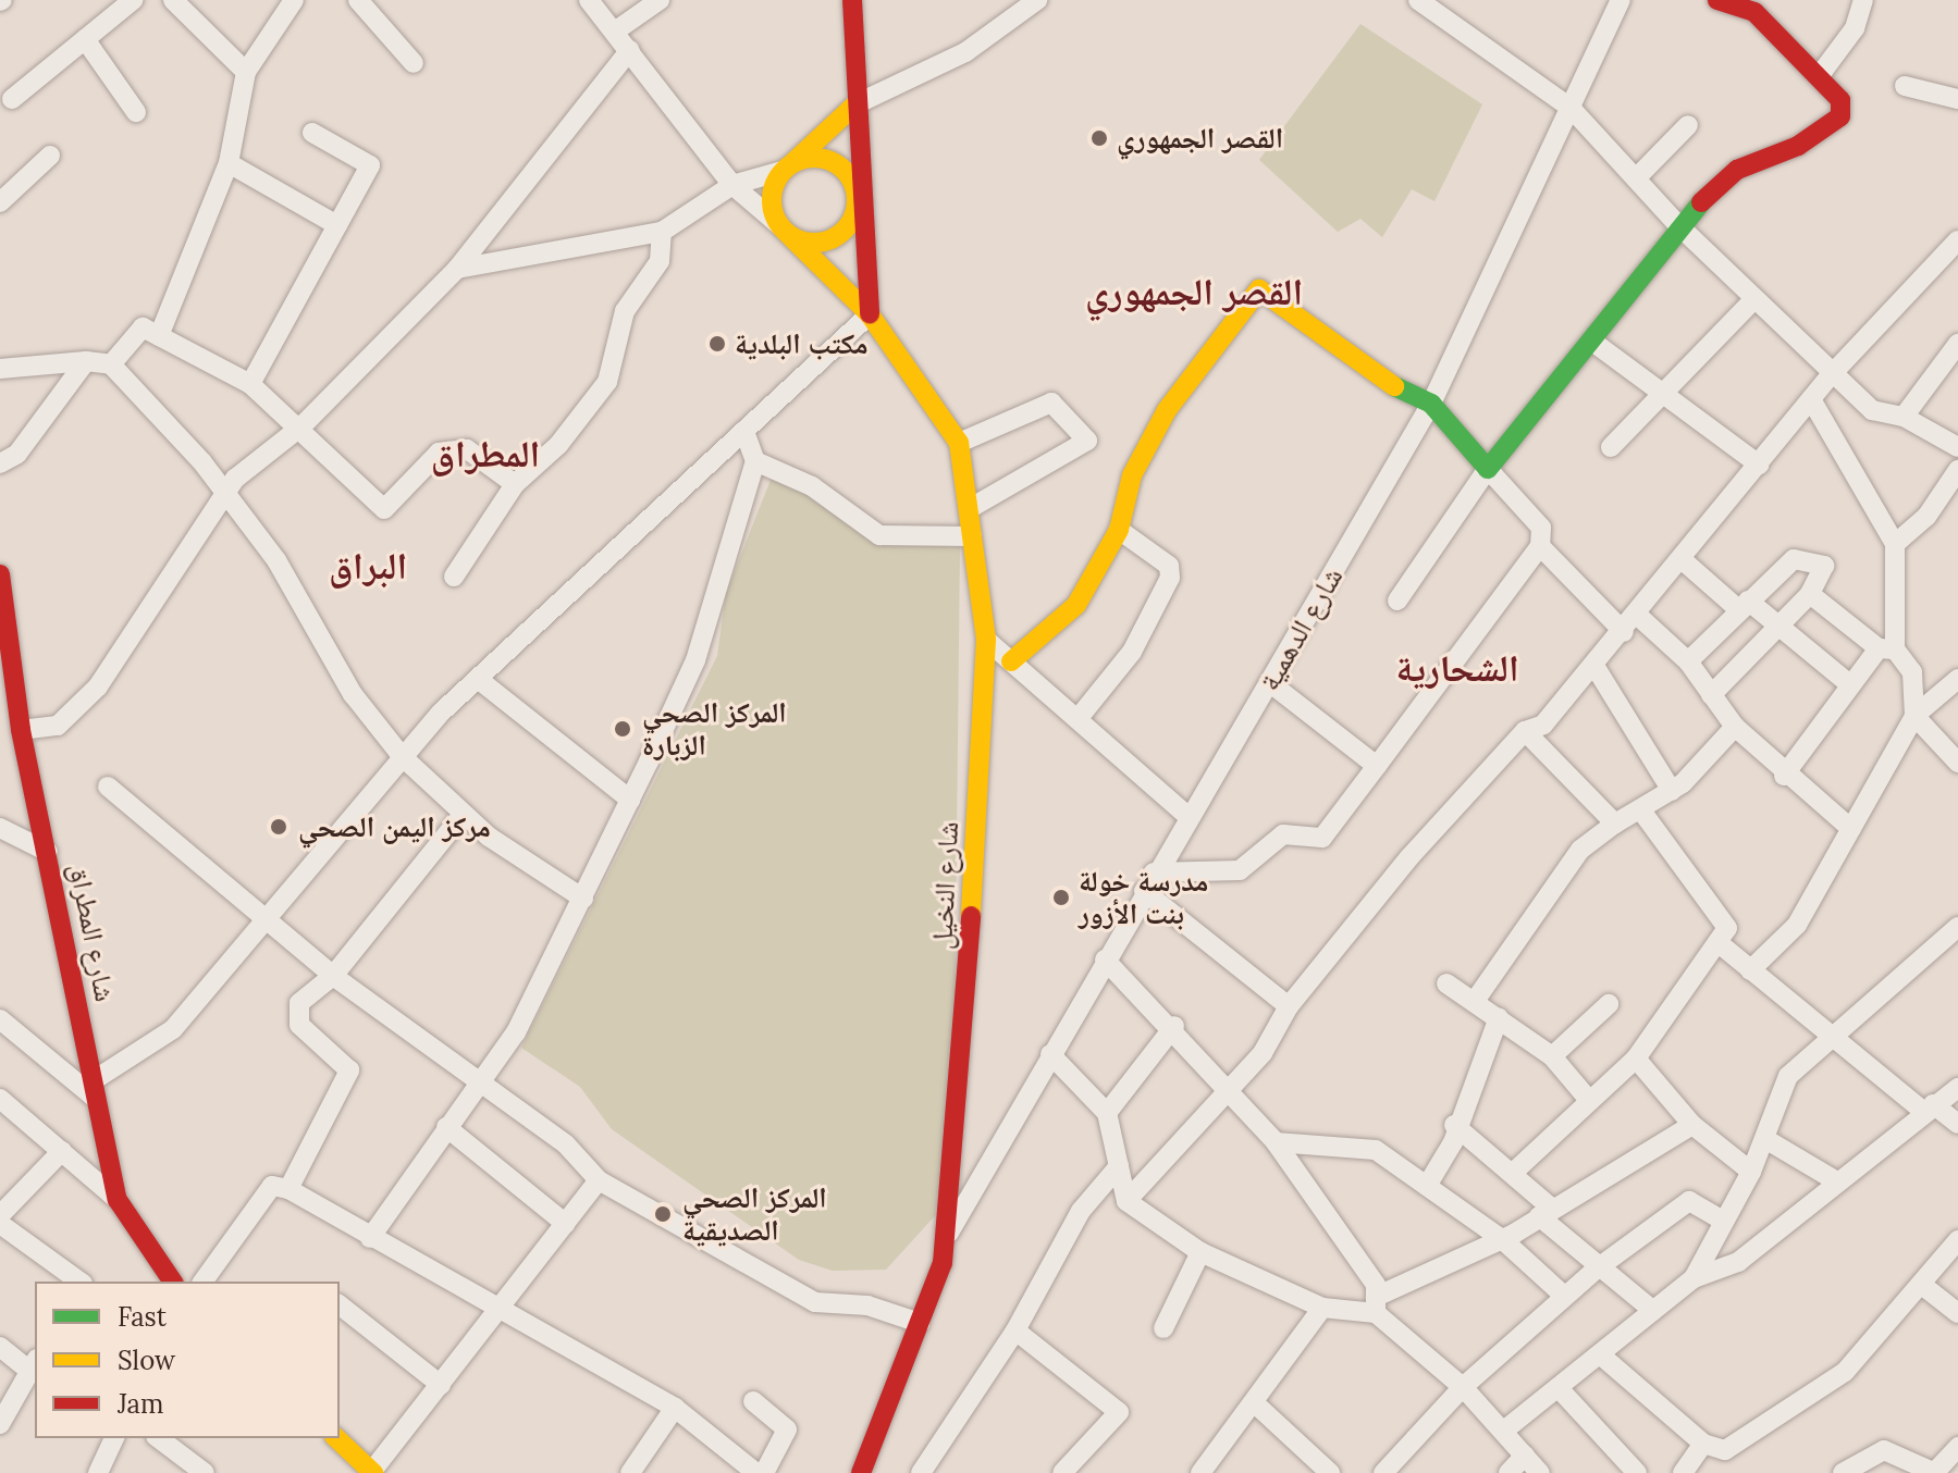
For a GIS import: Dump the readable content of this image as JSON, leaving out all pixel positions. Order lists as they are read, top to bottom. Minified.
{"streets":{"street":["شارع الدهمية","شارع النخيل","شارع المطراق"]},"crossings":[["شارع الدهمية","شارع النخيل"]],"districts":["القصر الجمهوري","المطراق","البراق","الشحارية"],"places":["القصر الجمهوري","مكتب البلدية","المركز الصحي الزبارة","مركز اليمن الصحي","مدرسة خولة بنت الأزور","المركز الصحي الصديقية"],"legend":["Fast","Slow","Jam"]}
